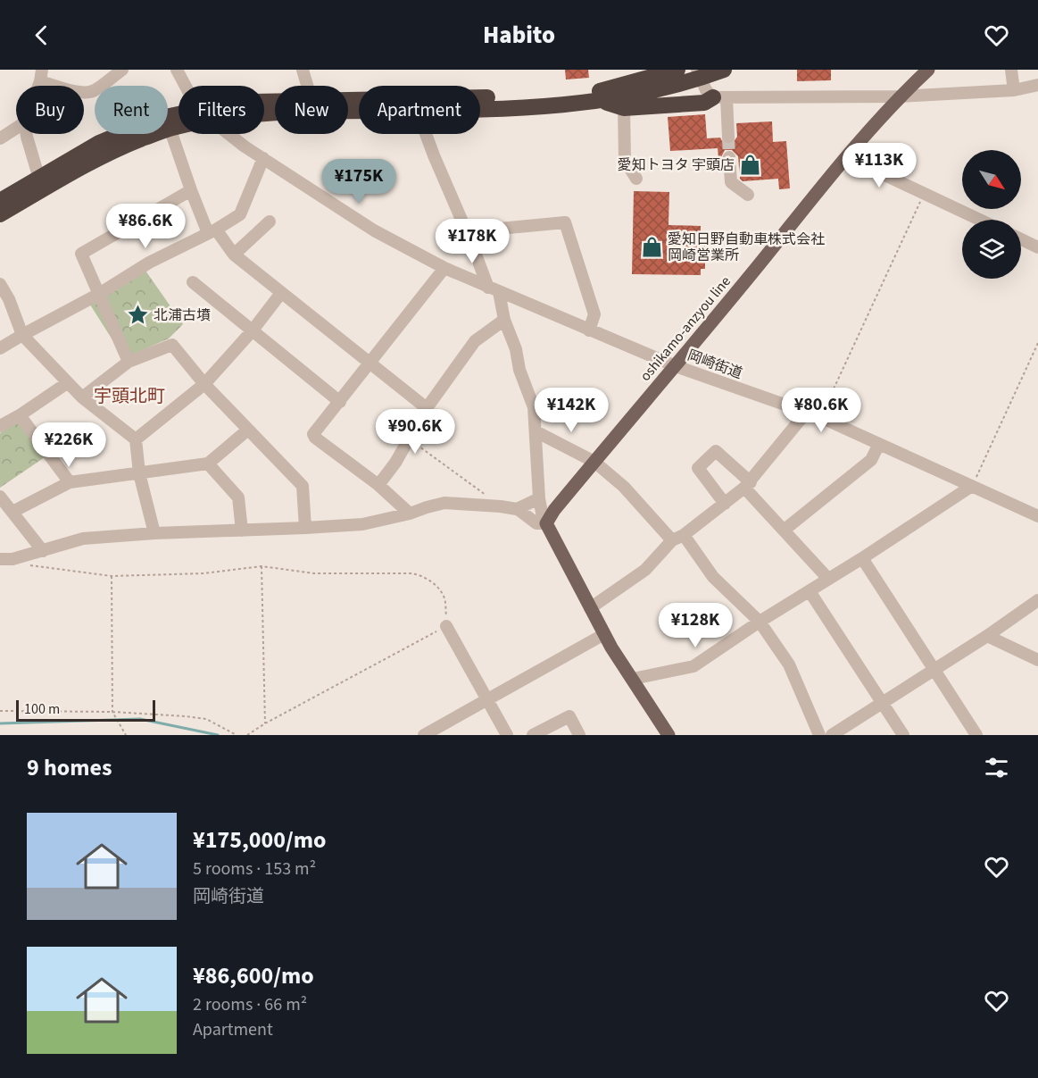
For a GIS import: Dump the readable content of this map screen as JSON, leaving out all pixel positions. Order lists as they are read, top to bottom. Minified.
{"streets":{"main road":["oshikamo-anzyou line"],"street":["岡崎街道"]},"crossings":[["oshikamo-anzyou line","岡崎街道"]],"districts":["宇頭北町"],"places":{"shop":["愛知トヨタ 宇頭店","愛知日野自動車株式会社 岡崎営業所"],"place":["北浦古墳"]},"scale_bar":"100 m","north":"bottom right","page":{"header":"Habito","chip":["Buy","Rent","Filters","New","Apartment"],"price":["¥113K","¥175K","¥86.6K","¥178K","¥142K","¥80.6K","¥90.6K","¥226K","¥128K"],"scale":"100 m","heading":"9 homes","list":[{"name":"¥175,000/mo","note":"5 rooms · 153 m² · 岡崎街道"},{"name":"¥86,600/mo","note":"2 rooms · 66 m² · Apartment"}]}}
